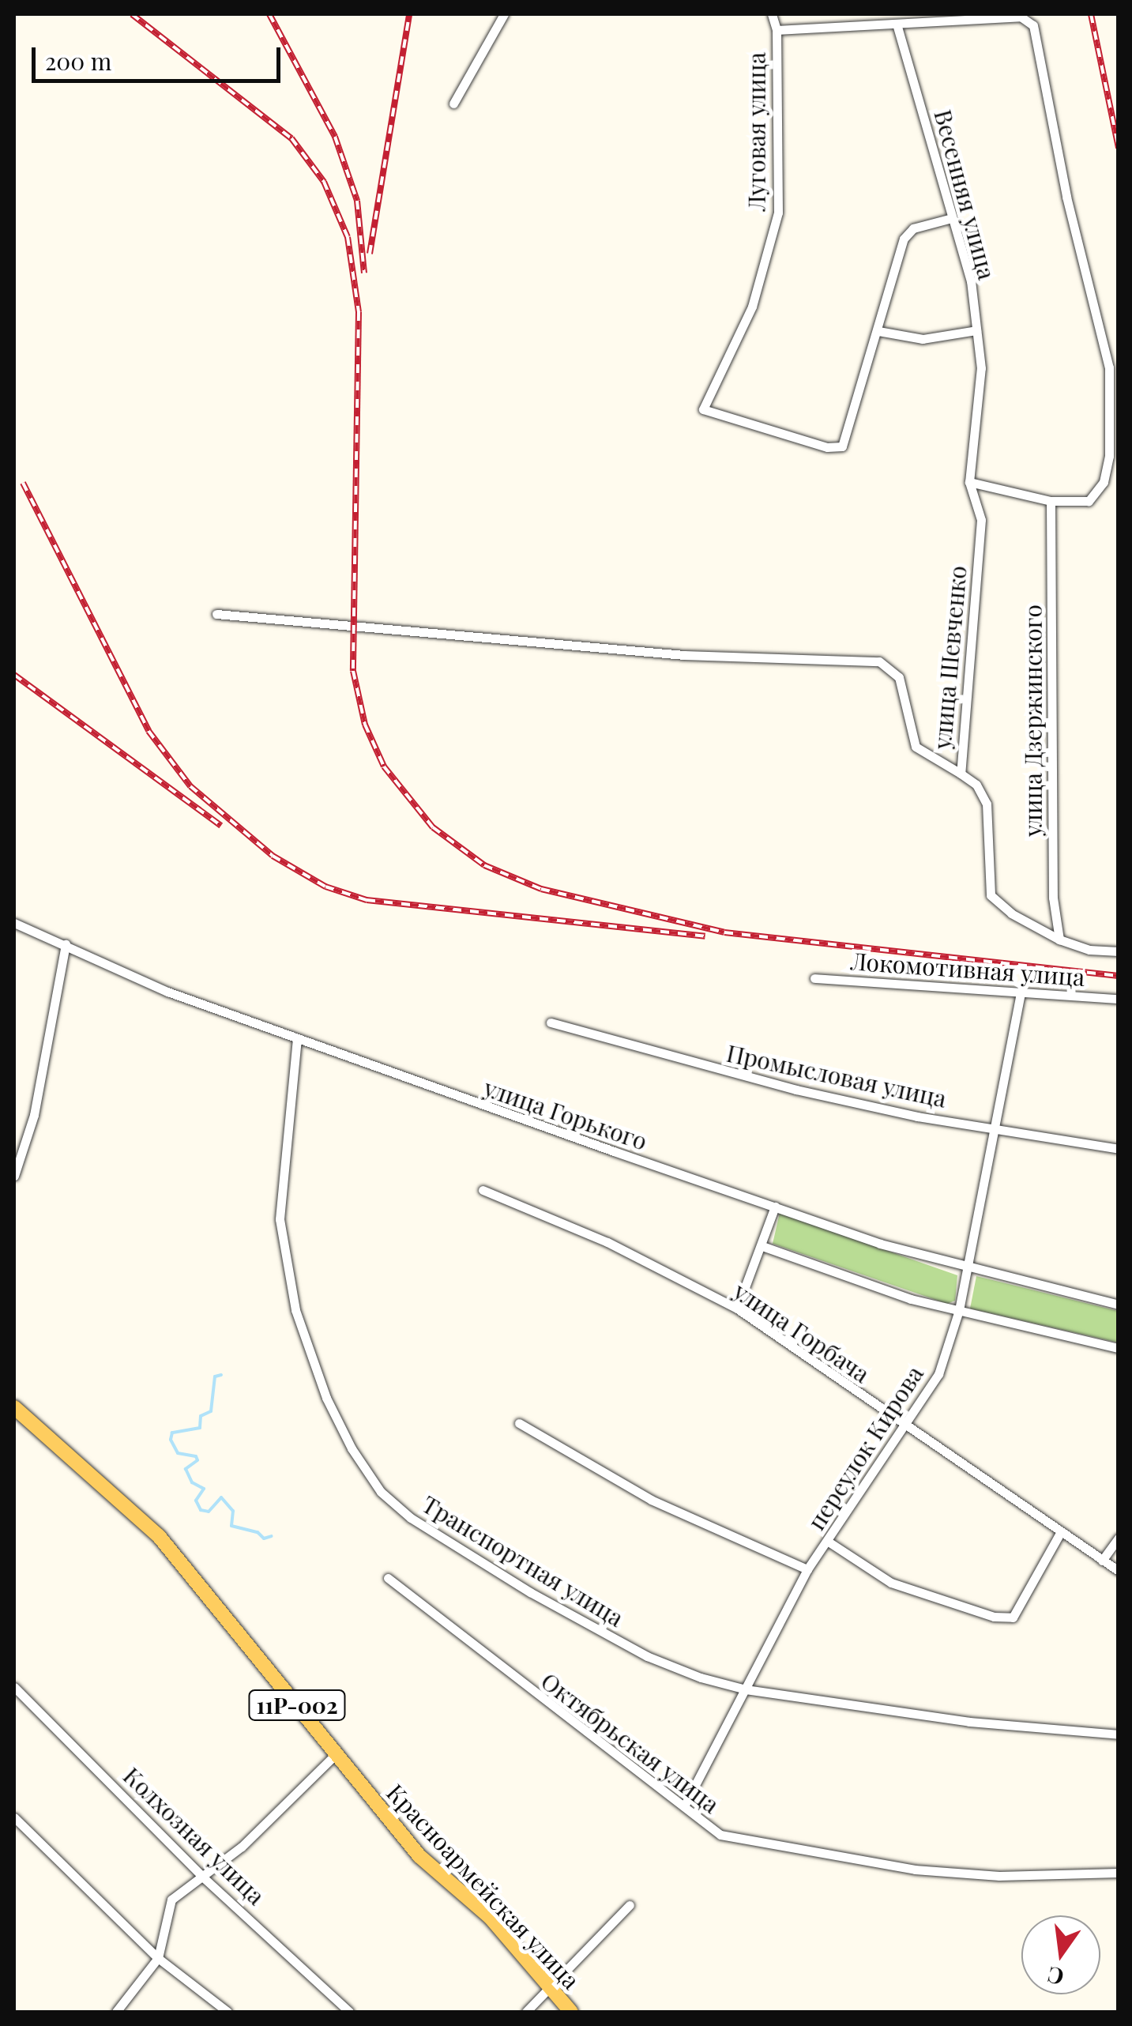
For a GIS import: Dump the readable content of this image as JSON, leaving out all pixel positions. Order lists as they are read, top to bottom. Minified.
{"streets":{"main road":["11Р-002","Красноармейская улица"],"street":["Луговая улица","Весенняя улица","улица Шевченко","улица Дзержинского","Локомотивная улица","Промысловая улица","улица Горького","улица Горбача","переулок Кирова","Транспортная улица","Октябрьская улица","Колхозная улица"]},"crossings":[["Весенняя улица","улица Шевченко"],["улица Шевченко","улица Дзержинского"],["Локомотивная улица","переулок Кирова"],["Промысловая улица","переулок Кирова"],["улица Горького","переулок Кирова"],["улица Горького","Транспортная улица"],["улица Горбача","переулок Кирова"],["переулок Кирова","Транспортная улица"],["переулок Кирова","Октябрьская улица"]],"scale_bar":"200 m","north":"bottom"}
